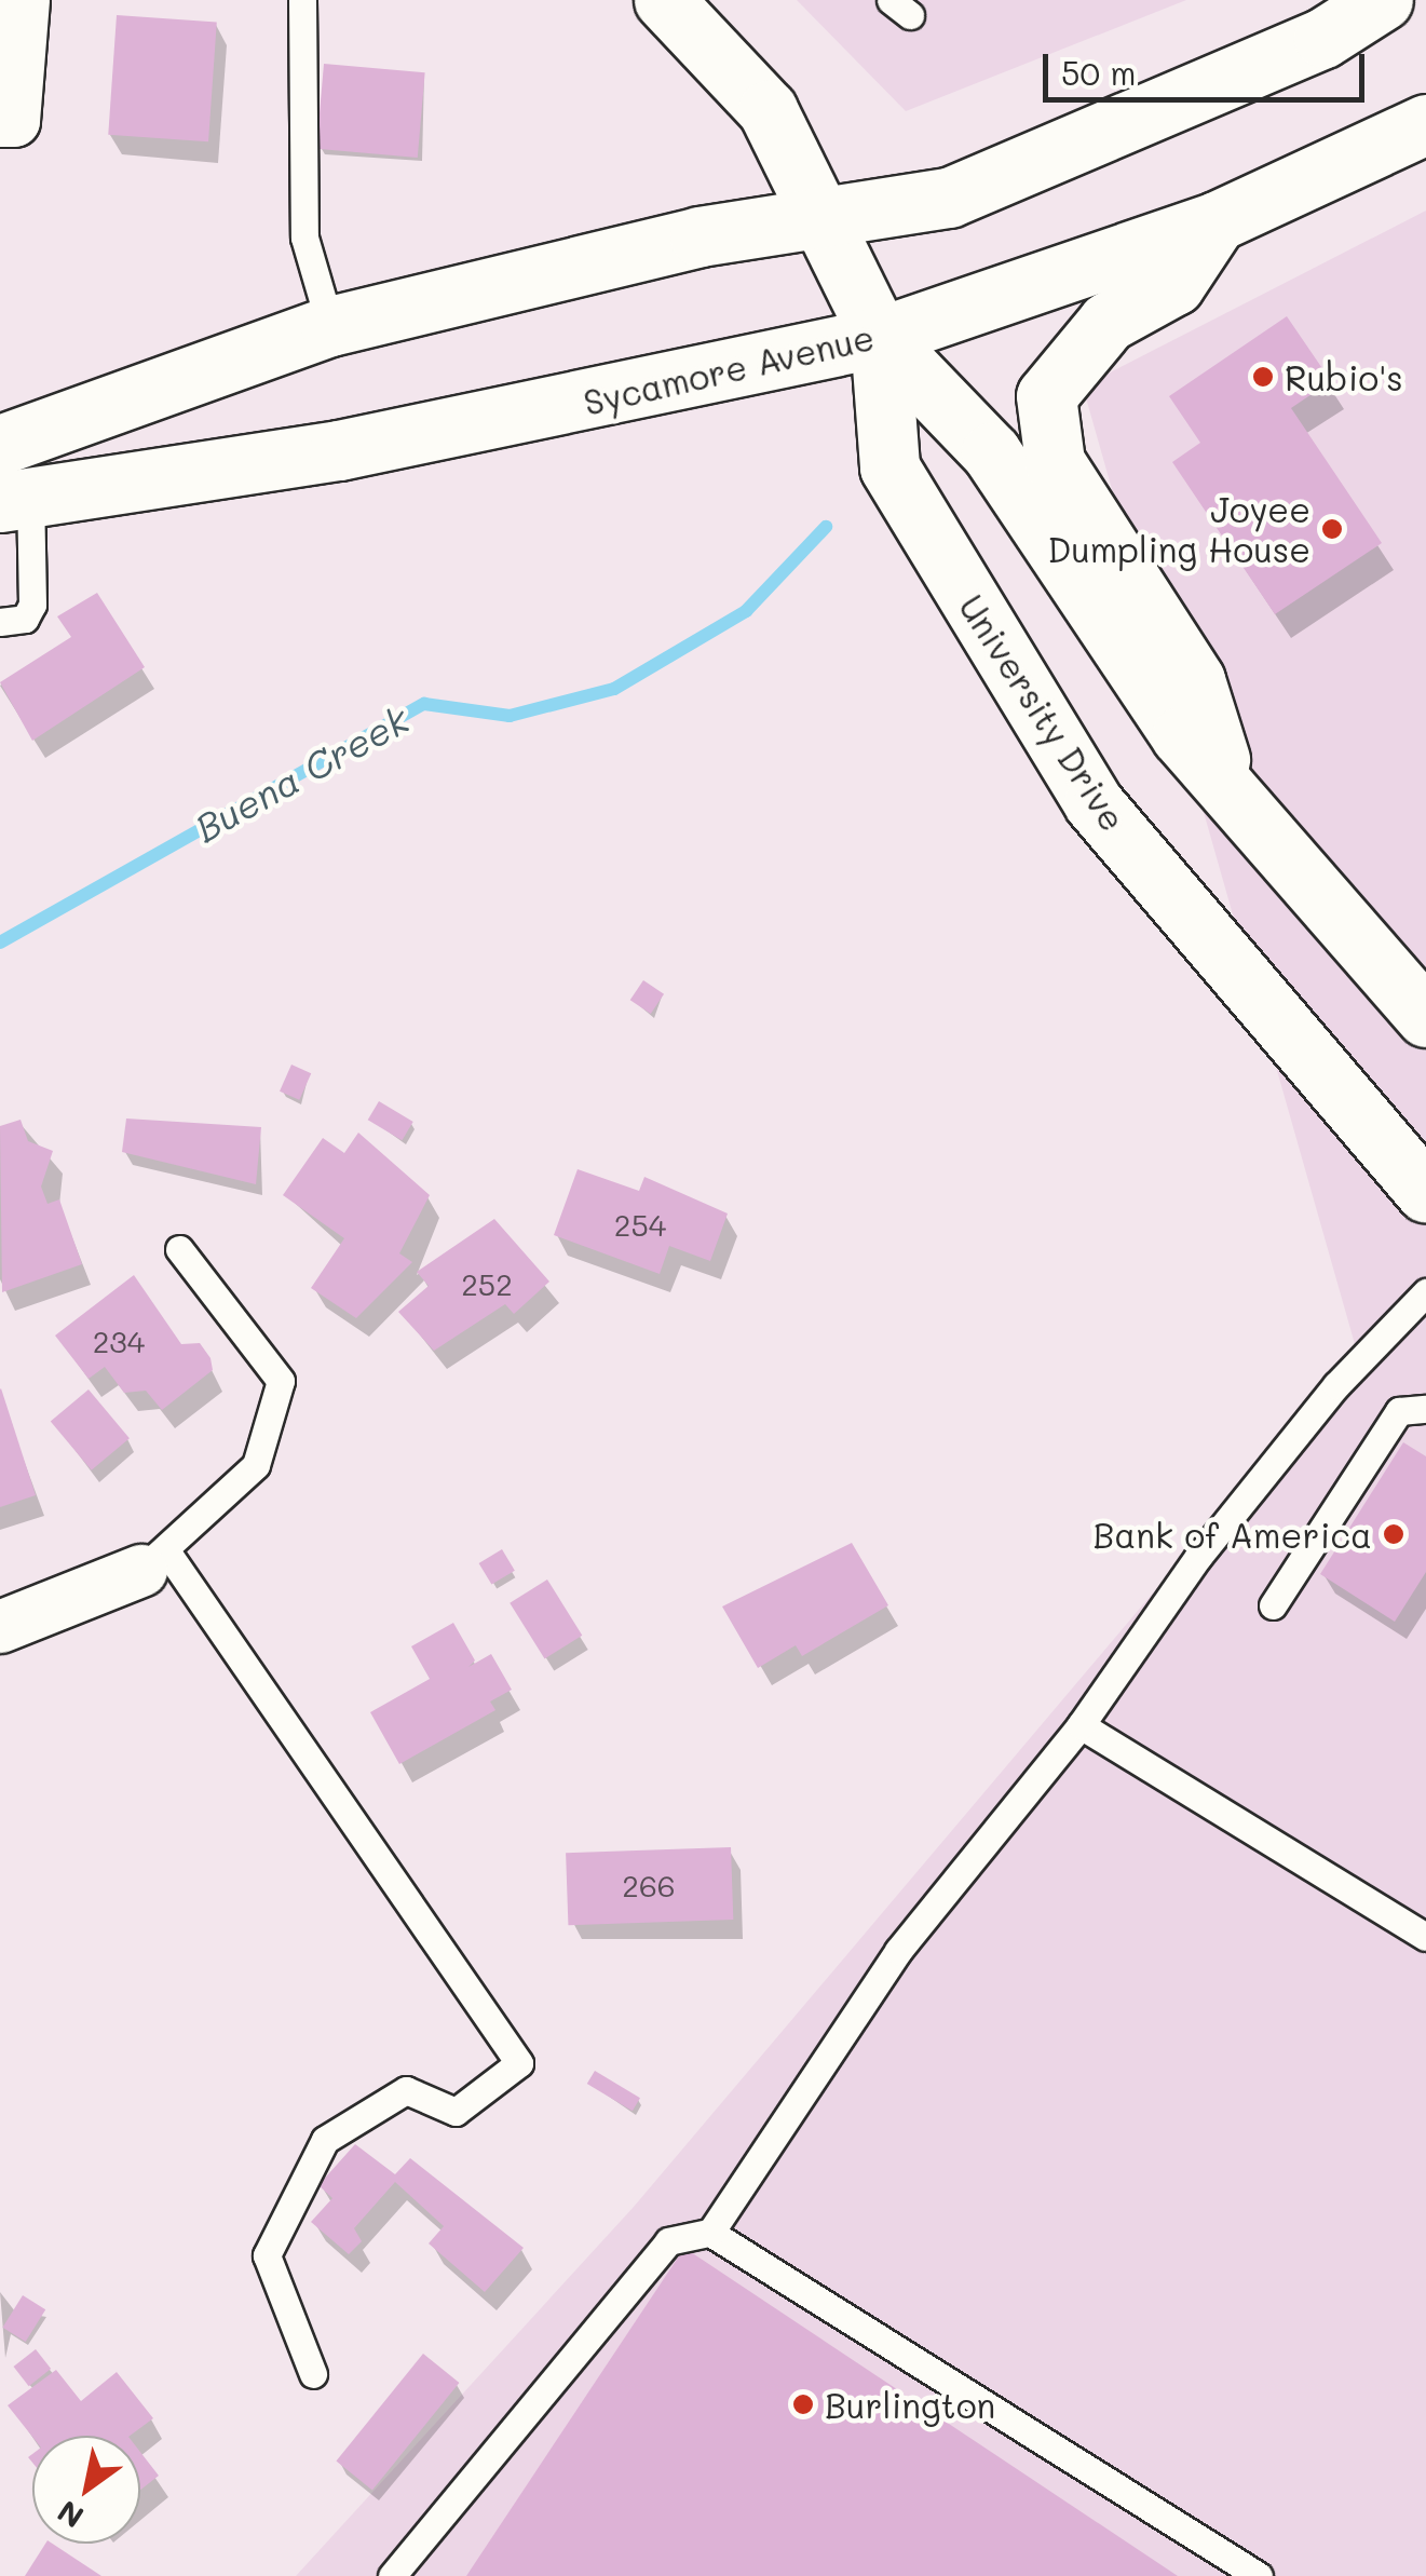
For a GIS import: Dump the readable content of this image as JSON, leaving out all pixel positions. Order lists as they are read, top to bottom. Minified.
{"streets":{"main road":["Sycamore Avenue","University Drive"]},"crossings":[["Sycamore Avenue","University Drive"]],"water":["Buena Creek"],"places":["Rubio's","Joyee Dumpling House","Bank of America","Burlington"],"house_numbers":["254","252","234","266"],"scale_bar":"50 m","north":"bottom left"}
